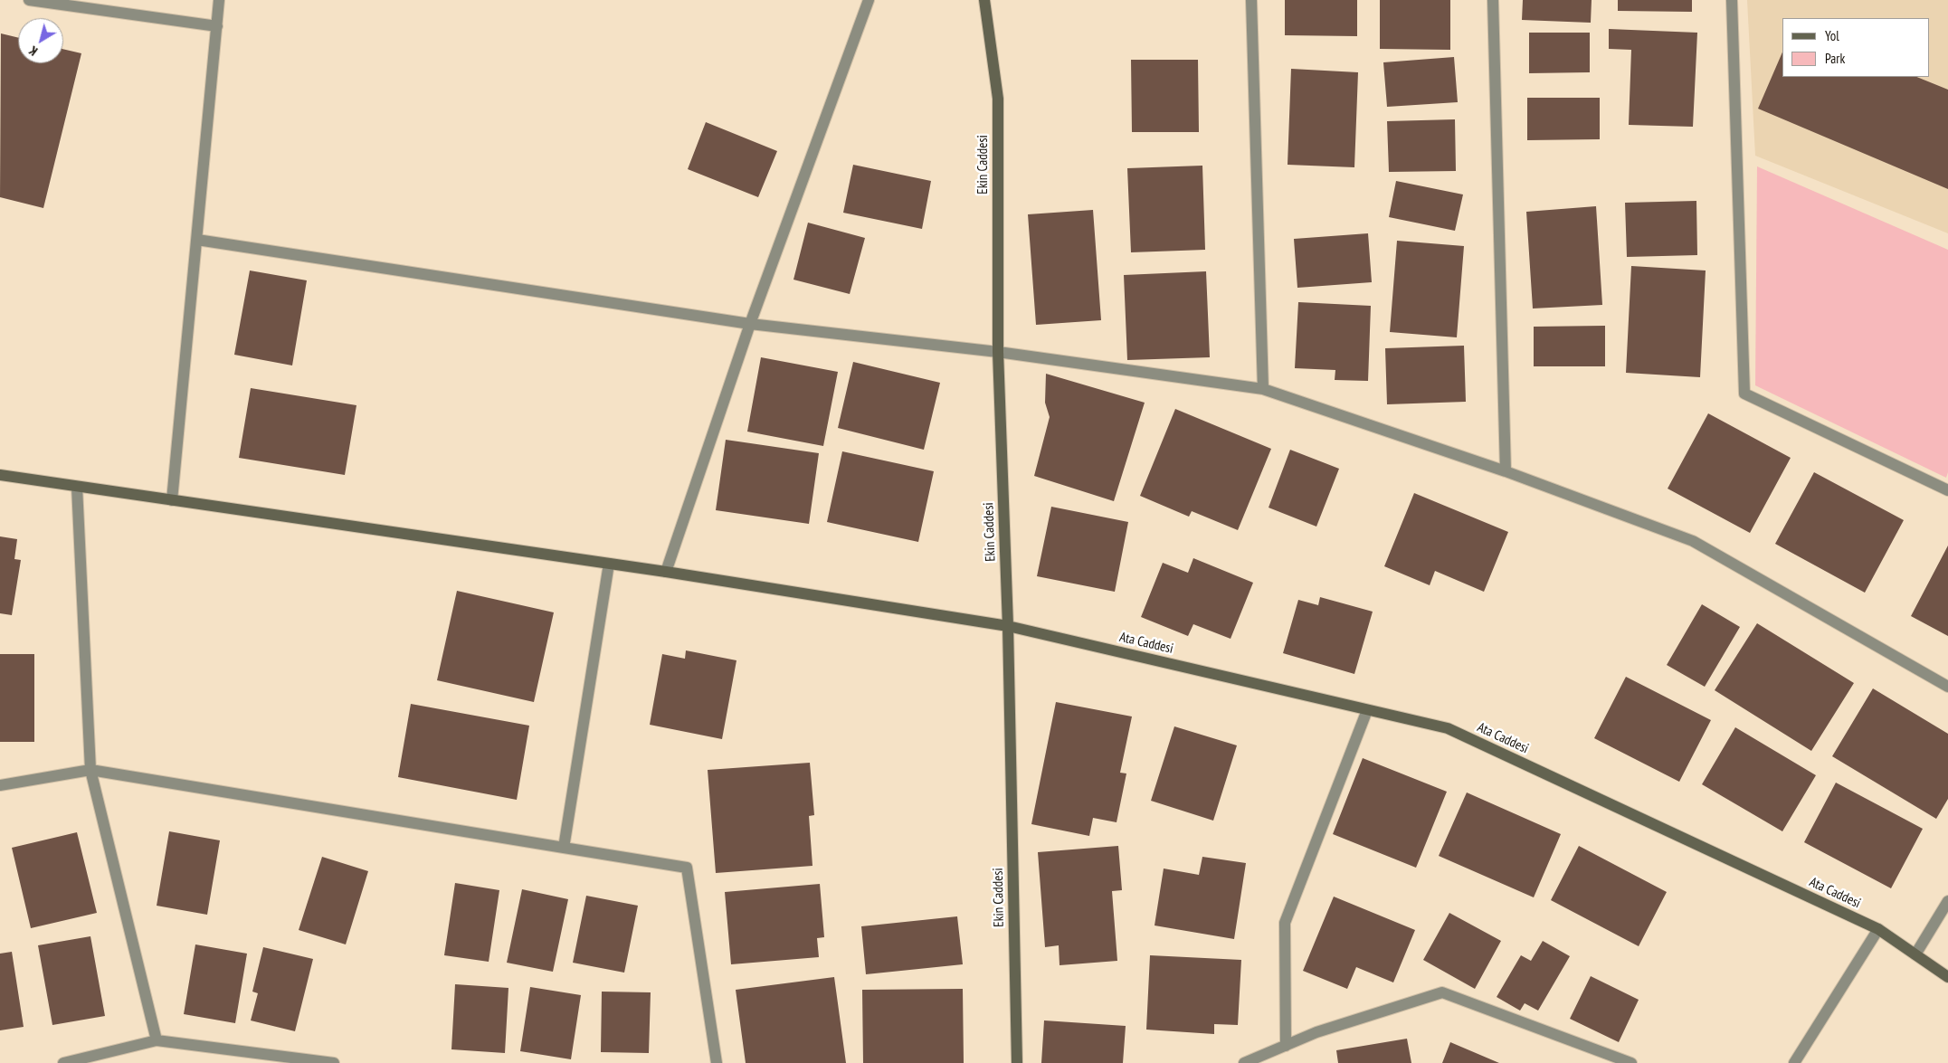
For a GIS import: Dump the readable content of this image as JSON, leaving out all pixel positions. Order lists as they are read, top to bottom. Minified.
{"streets":{"street":["Ekin Caddesi","Ata Caddesi"]},"crossings":[["Ekin Caddesi","Ata Caddesi"]],"legend":["Yol","Park"],"north":"bottom left"}
